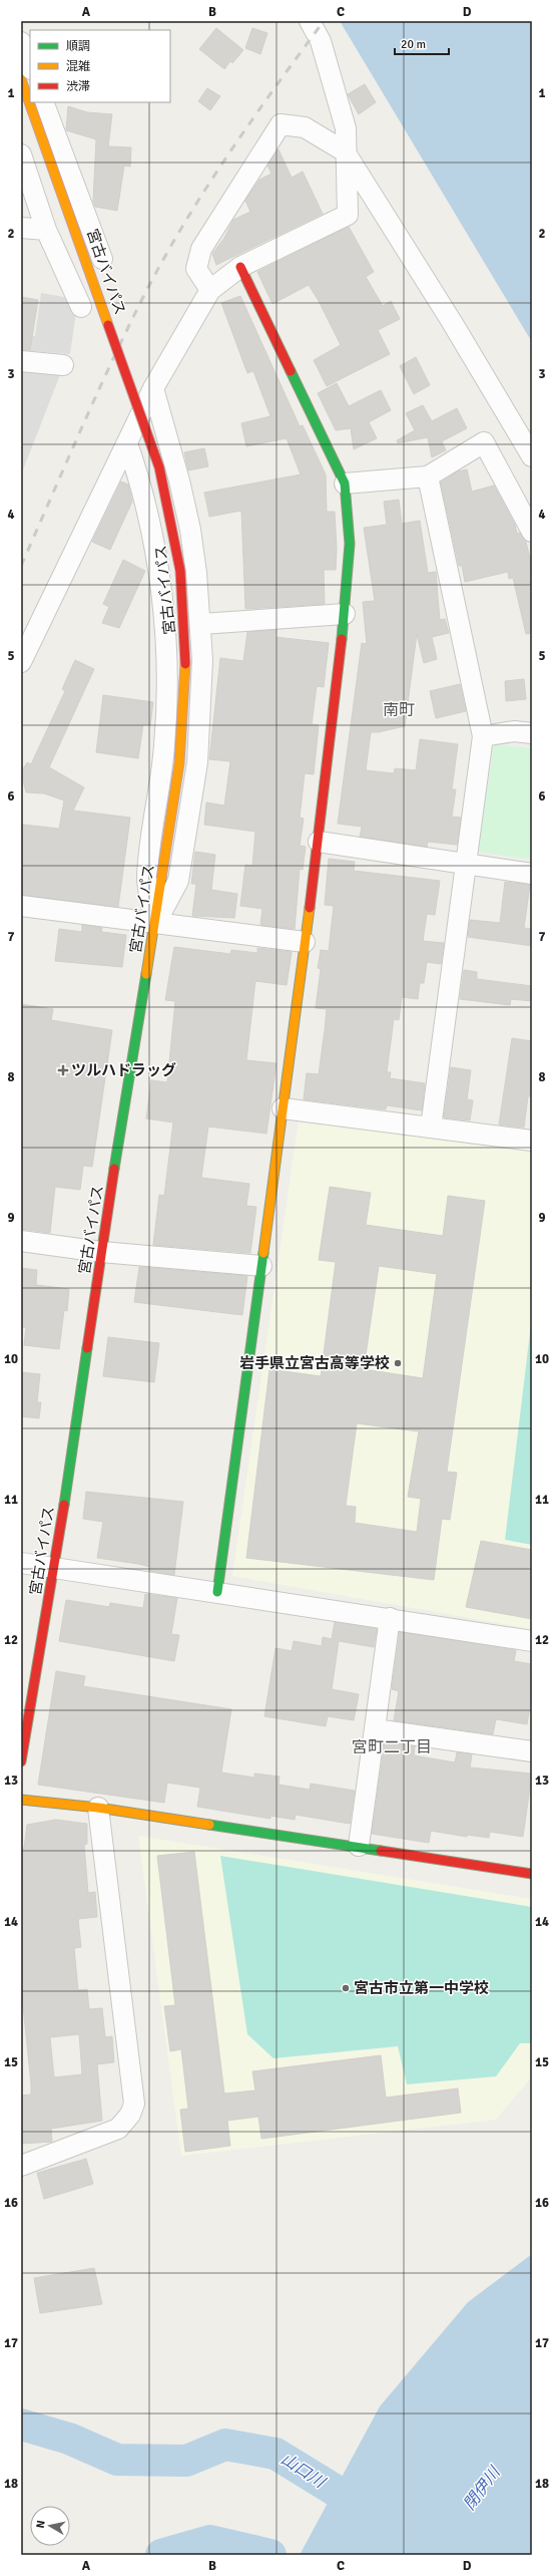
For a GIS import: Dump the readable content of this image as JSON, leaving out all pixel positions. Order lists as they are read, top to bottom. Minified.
{"streets":{"main road":["宮古バイパス"]},"districts":["南町","宮町二丁目"],"water":["山口川","閉伊川"],"places":{"health":["ツルハドラッグ"],"other":["岩手県立宮古高等学校","宮古市立第一中学校"]},"legend":["順調","混雑","渋滞"],"scale_bar":"20 m","north":"left","grid":{"columns":["A","B","C","D"],"rows":["1","2","3","4","5","6","7","8","9","10","11","12","13","14","15","16","17","18"]}}
